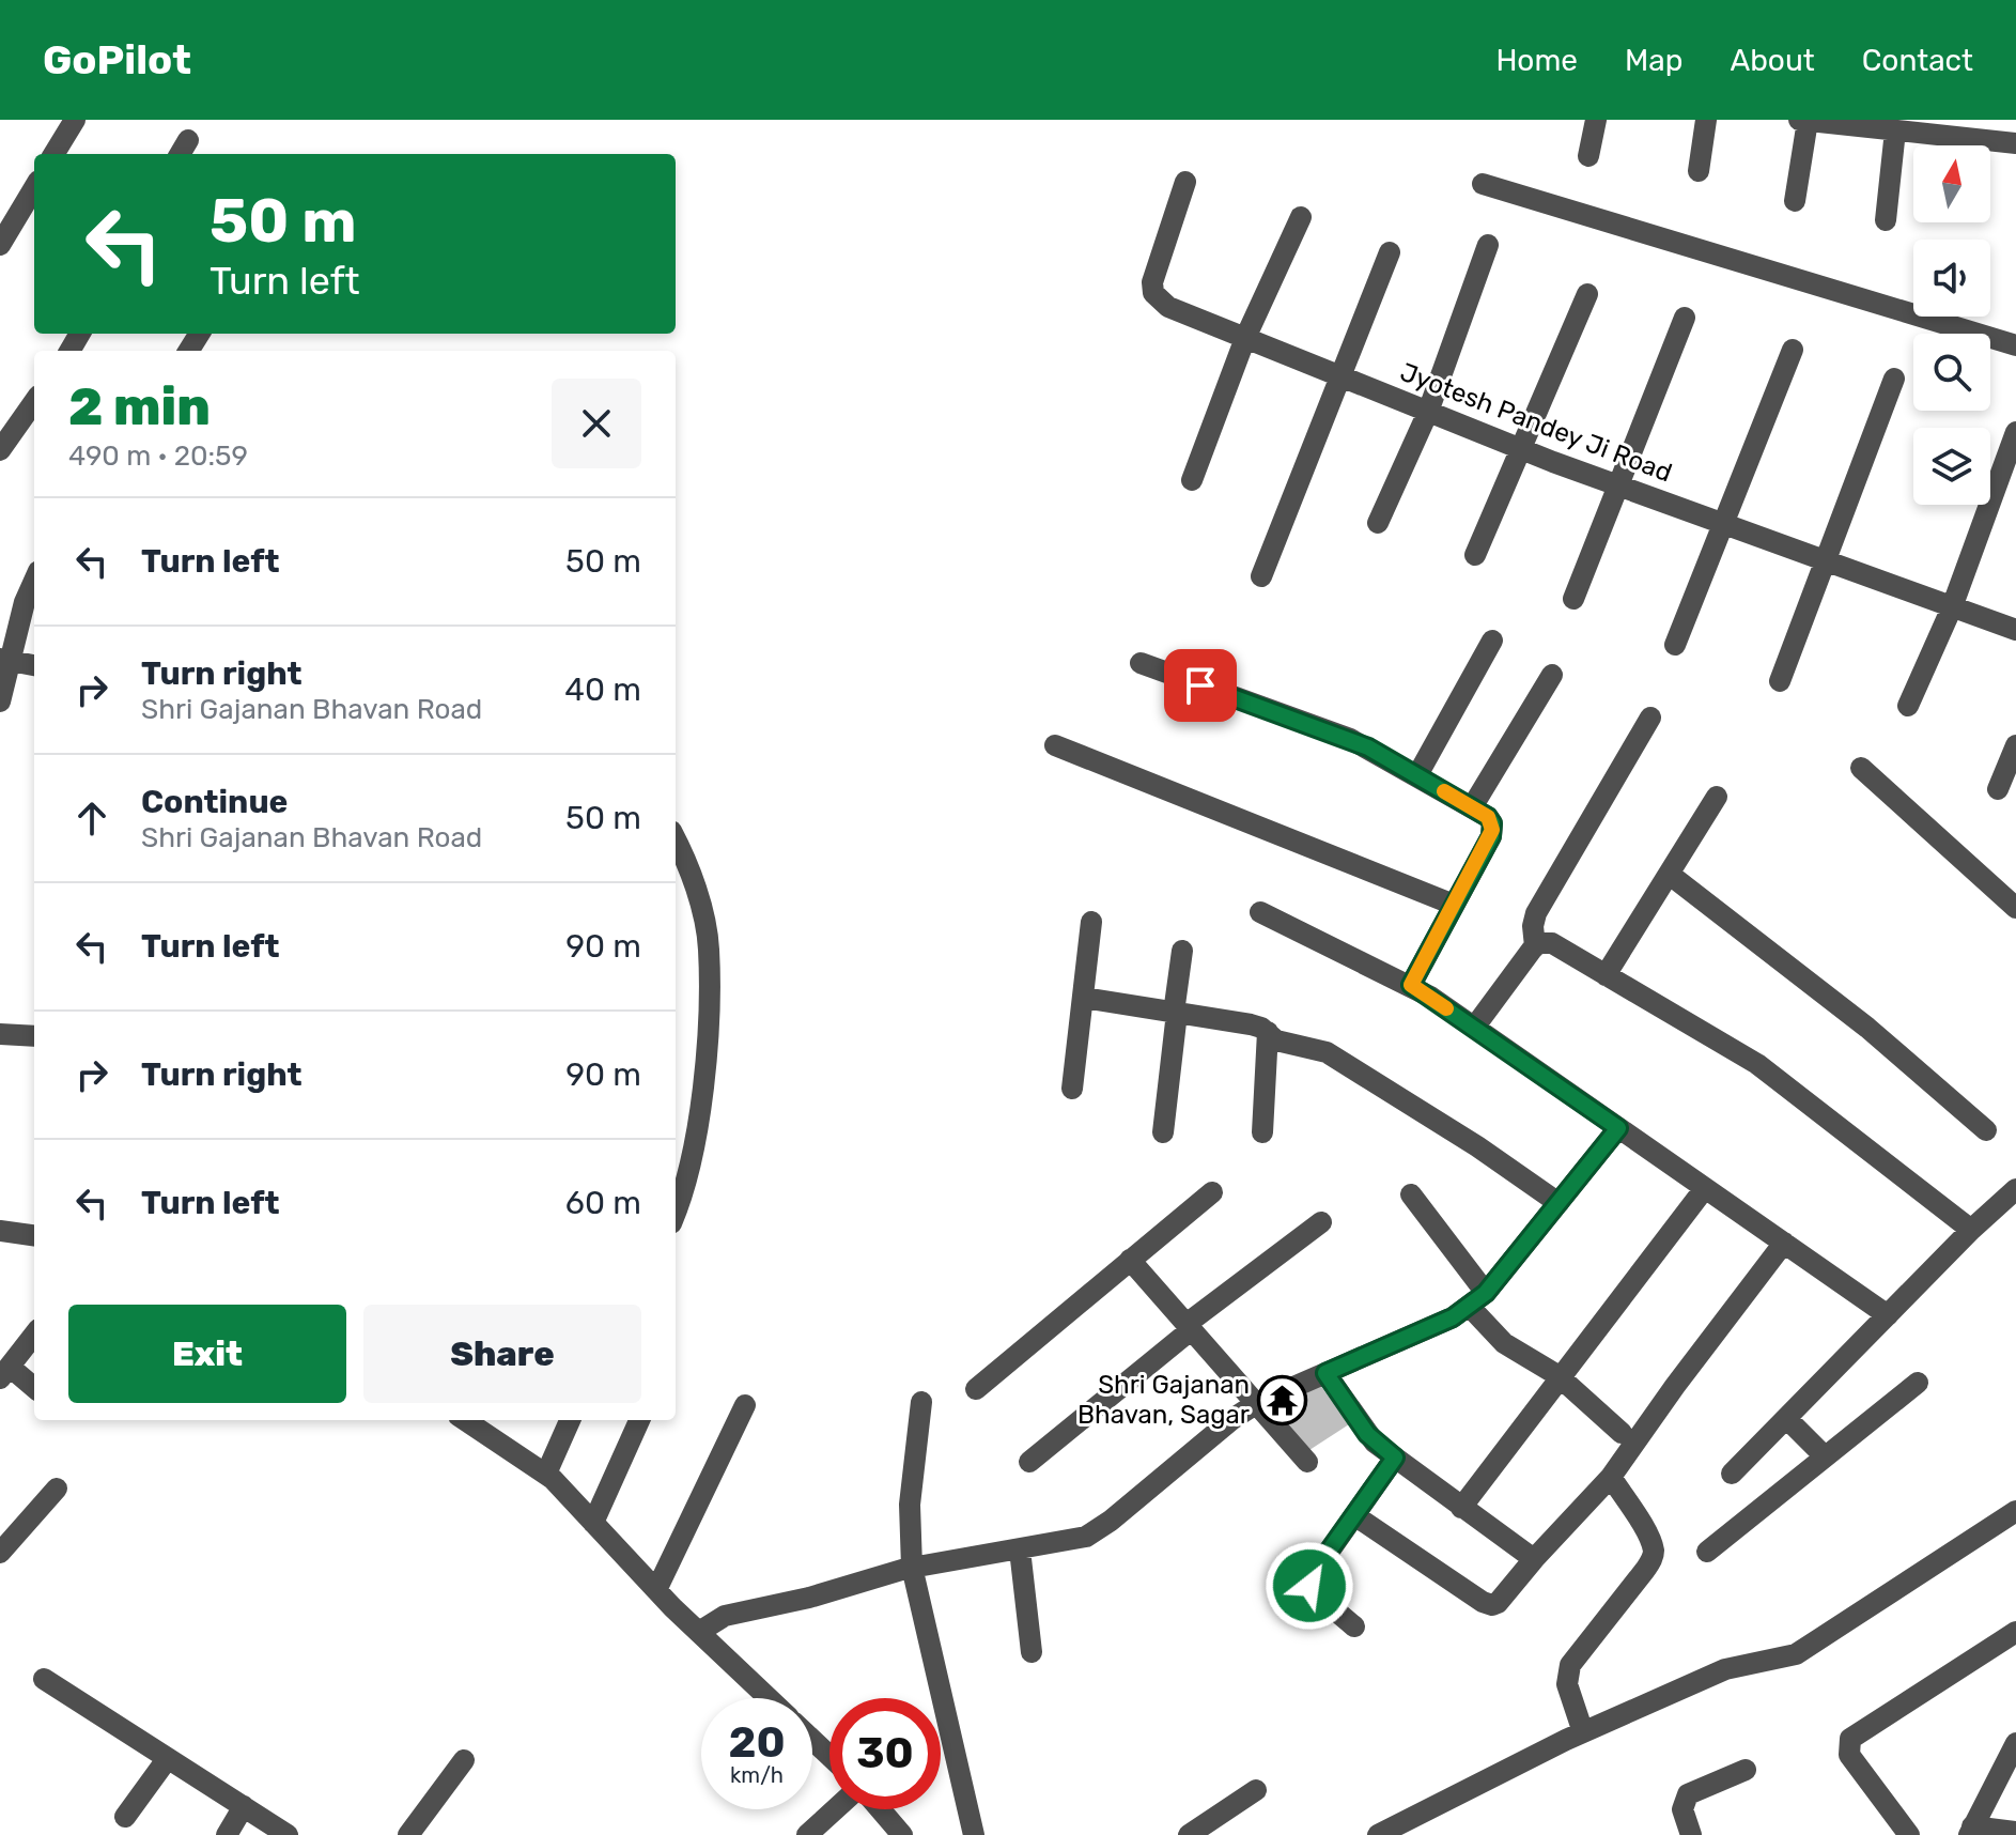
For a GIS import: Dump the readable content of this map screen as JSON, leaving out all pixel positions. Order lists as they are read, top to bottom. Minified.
{"streets":{"street":["Jyotesh Pandey Ji Road"]},"places":{"temple":["Shri Gajanan Bhavan, Sagar"]},"north":"top","page":{"header":"GoPilot","nav":["Home","Map","About","Contact"],"turn":["50 m","Turn left"],"heading":["2 min","490 m · 20:59"],"list":[{"name":"Turn left","value":"50 m"},{"name":"Turn right","note":"Shri Gajanan Bhavan Road","value":"40 m"},{"name":"Continue","note":"Shri Gajanan Bhavan Road","value":"50 m"},{"name":"Turn left","value":"90 m"},{"name":"Turn right","value":"90 m"},{"name":"Turn left","value":"60 m"}],"buttons":["Exit","Share"],"speed":"20 km/h","limit":"30"}}
